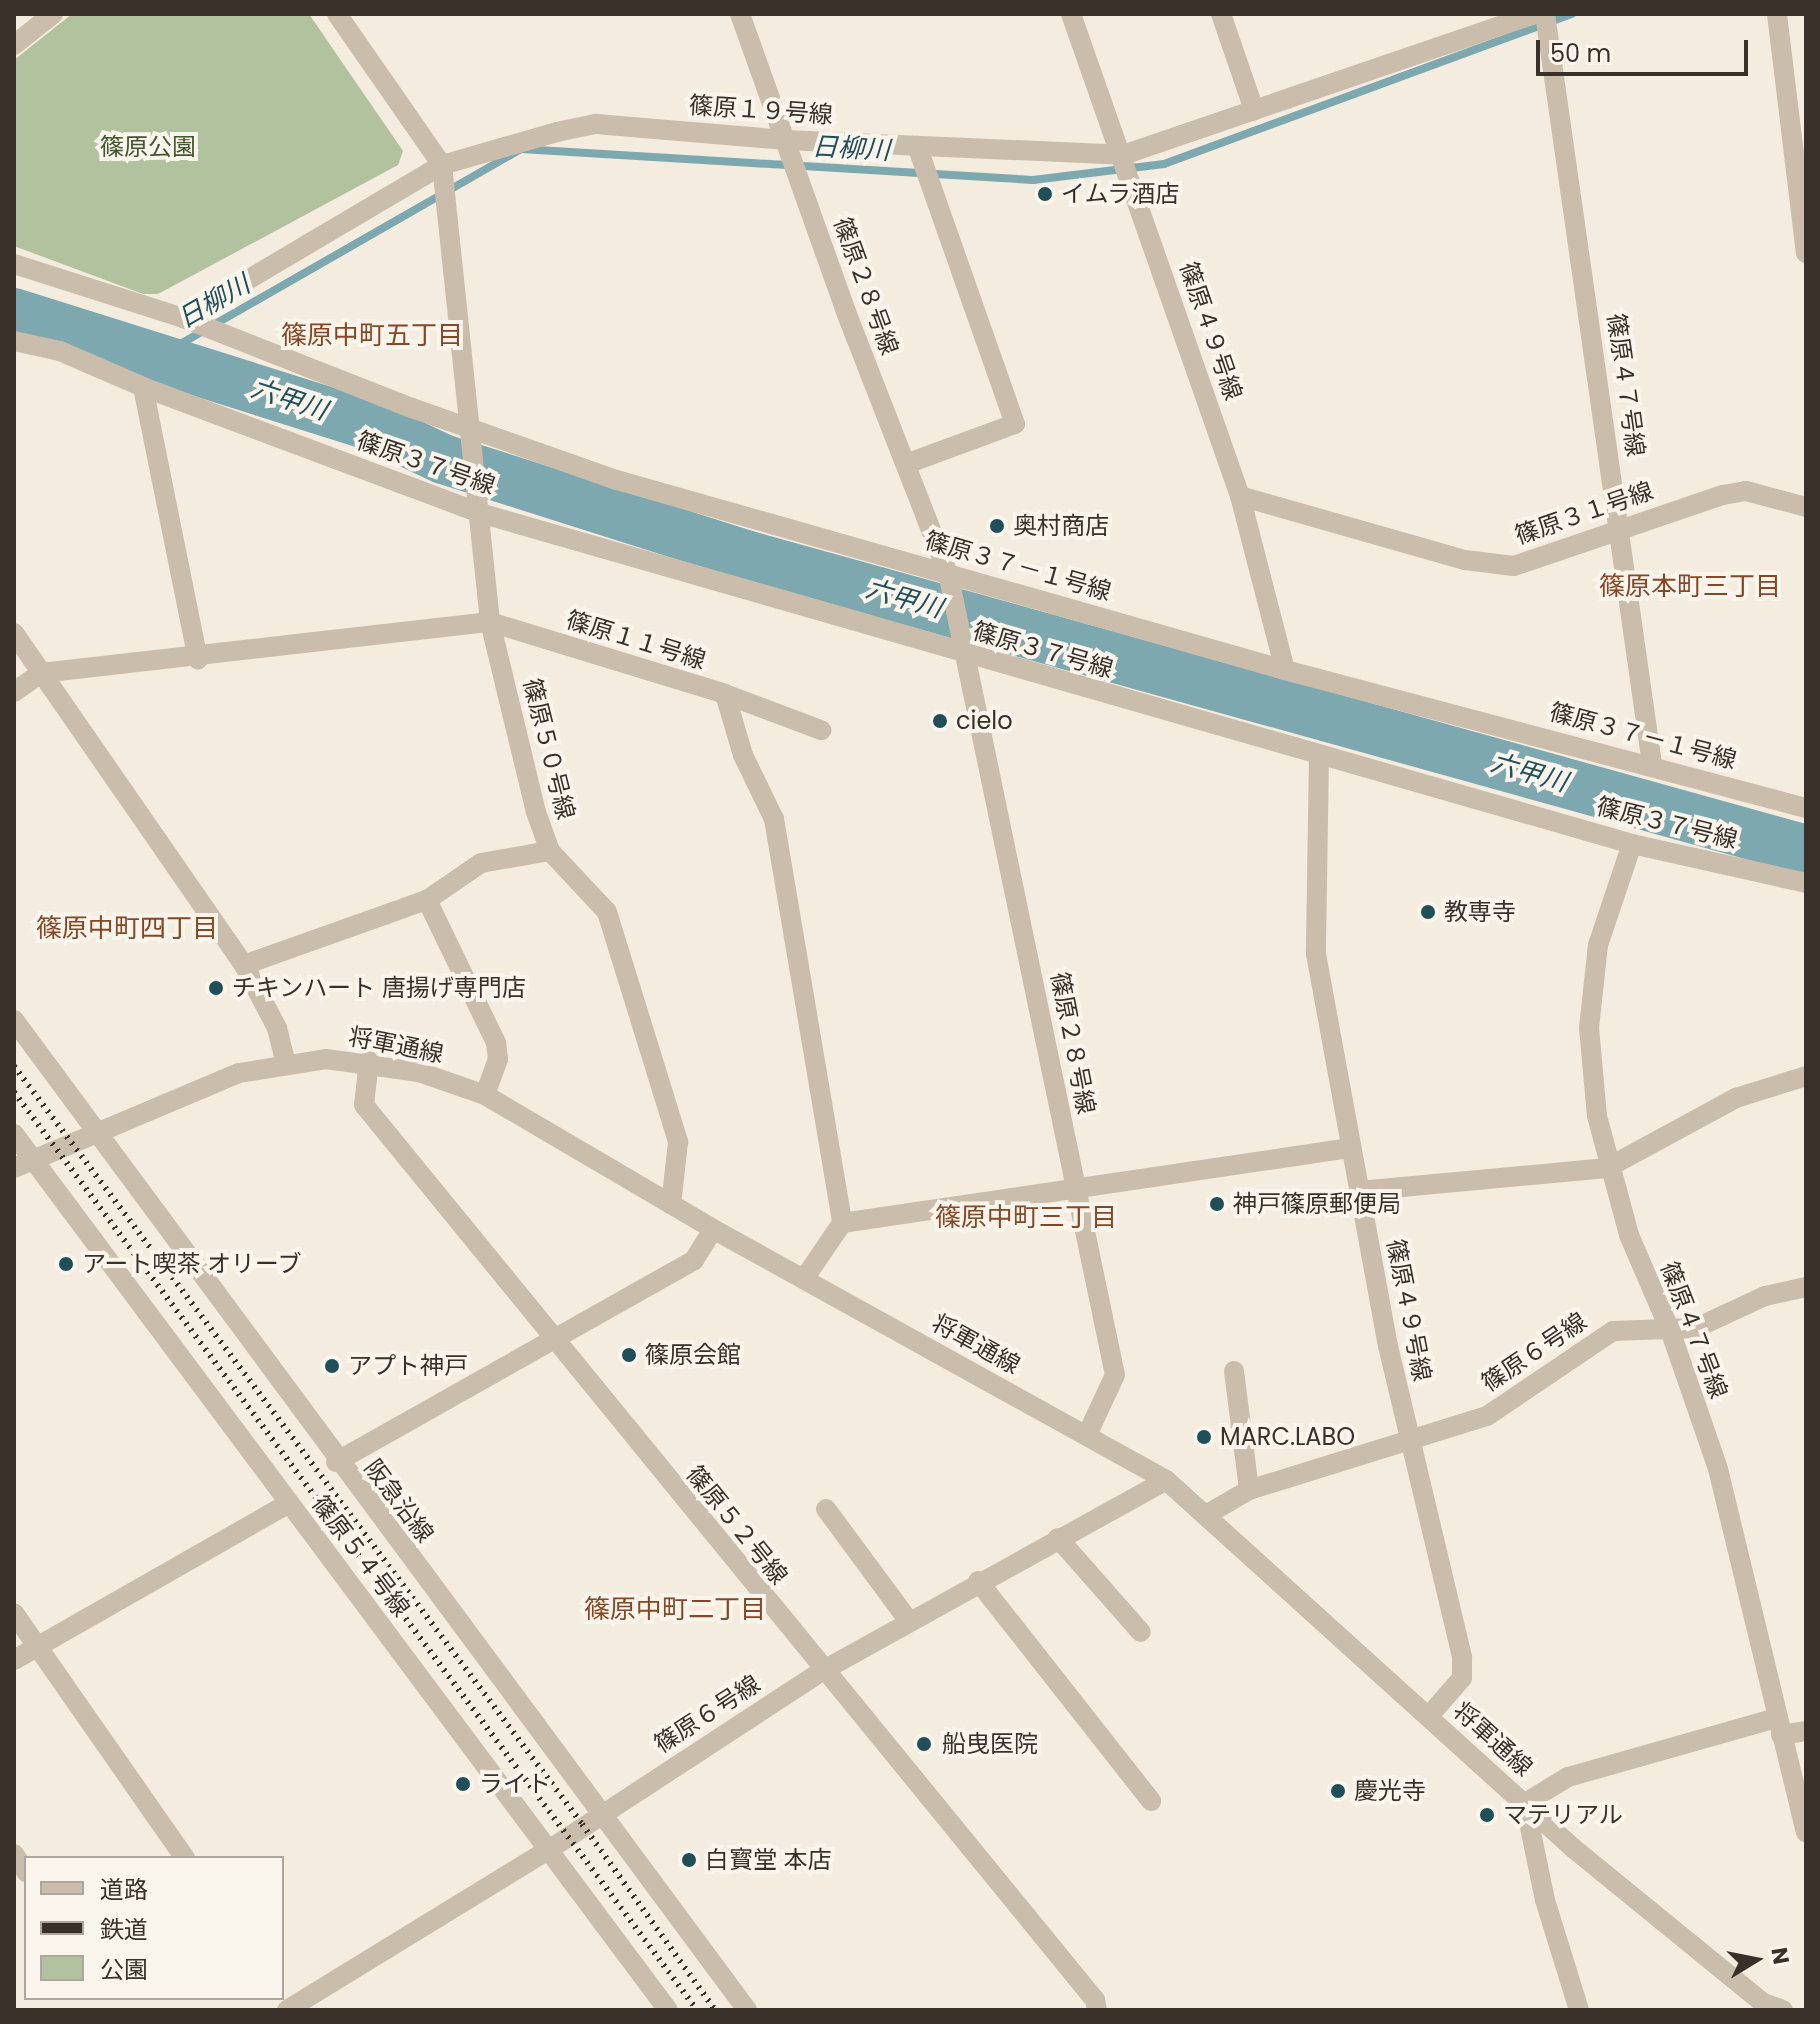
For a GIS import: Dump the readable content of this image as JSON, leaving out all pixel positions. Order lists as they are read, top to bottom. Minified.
{"streets":{"street":["篠原１９号線","篠原２８号線","篠原４９号線","篠原４７号線","篠原３７号線","篠原３１号線","篠原３７－１号線","篠原１１号線","篠原５０号線","将軍通線","篠原６号線","阪急沿線","篠原５２号線","篠原５４号線"]},"crossings":[["篠原１９号線","篠原２８号線"],["篠原１９号線","篠原４９号線"],["篠原１９号線","篠原３７－１号線"],["篠原２８号線","篠原３７号線"],["篠原２８号線","篠原３７－１号線"],["篠原２８号線","将軍通線"],["篠原４９号線","篠原３７号線"],["篠原４９号線","篠原３１号線"],["篠原４９号線","篠原３７－１号線"],["篠原４９号線","将軍通線"],["篠原４９号線","篠原６号線"],["篠原４７号線","篠原３７号線"],["篠原４７号線","篠原３１号線"],["篠原４７号線","篠原３７－１号線"],["篠原４７号線","篠原６号線"],["篠原３７号線","篠原５０号線"],["篠原３７－１号線","篠原５０号線"],["篠原１１号線","篠原５０号線"],["篠原５０号線","将軍通線"],["将軍通線","篠原６号線"],["将軍通線","阪急沿線"],["将軍通線","篠原５２号線"],["将軍通線","篠原５４号線"],["篠原６号線","阪急沿線"],["篠原６号線","篠原５２号線"],["篠原６号線","篠原５４号線"]],"districts":["篠原中町五丁目","篠原本町三丁目","篠原中町四丁目","篠原中町三丁目","篠原中町二丁目"],"water":["日柳川","六甲川"],"parks":["篠原公園"],"places":["イムラ酒店","奥村商店","cielo","教専寺","チキンハート 唐揚げ専門店","神戸篠原郵便局","アート喫茶 オリーブ","篠原会館","アプト神戸","MARC.LABO","船曳医院","ライト","慶光寺","マテリアル","白寳堂 本店"],"legend":["道路","鉄道","公園"],"scale_bar":"50 m","north":"right"}
